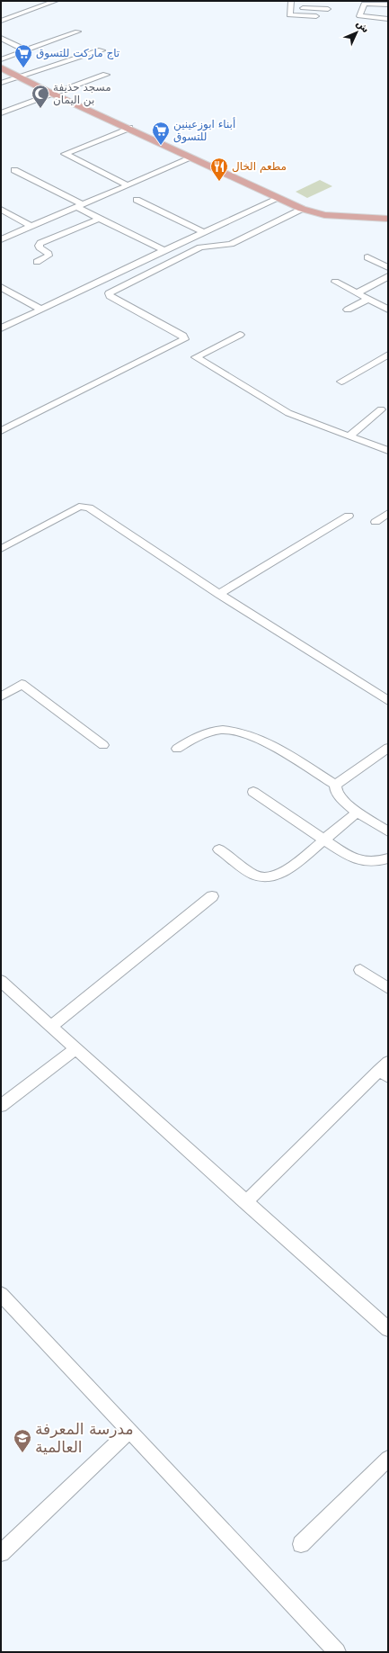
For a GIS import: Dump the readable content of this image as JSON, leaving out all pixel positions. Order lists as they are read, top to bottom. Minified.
{"places":{"supermarket":["تاج ماركت للتسوق","أبناء ابوزعينين للتسوق"],"mosque":["مسجد حذيفة بن اليمان"],"restaurant":["مطعم الخال"],"school or university":["مدرسة المعرفة العالمية"]},"north":"top right"}
